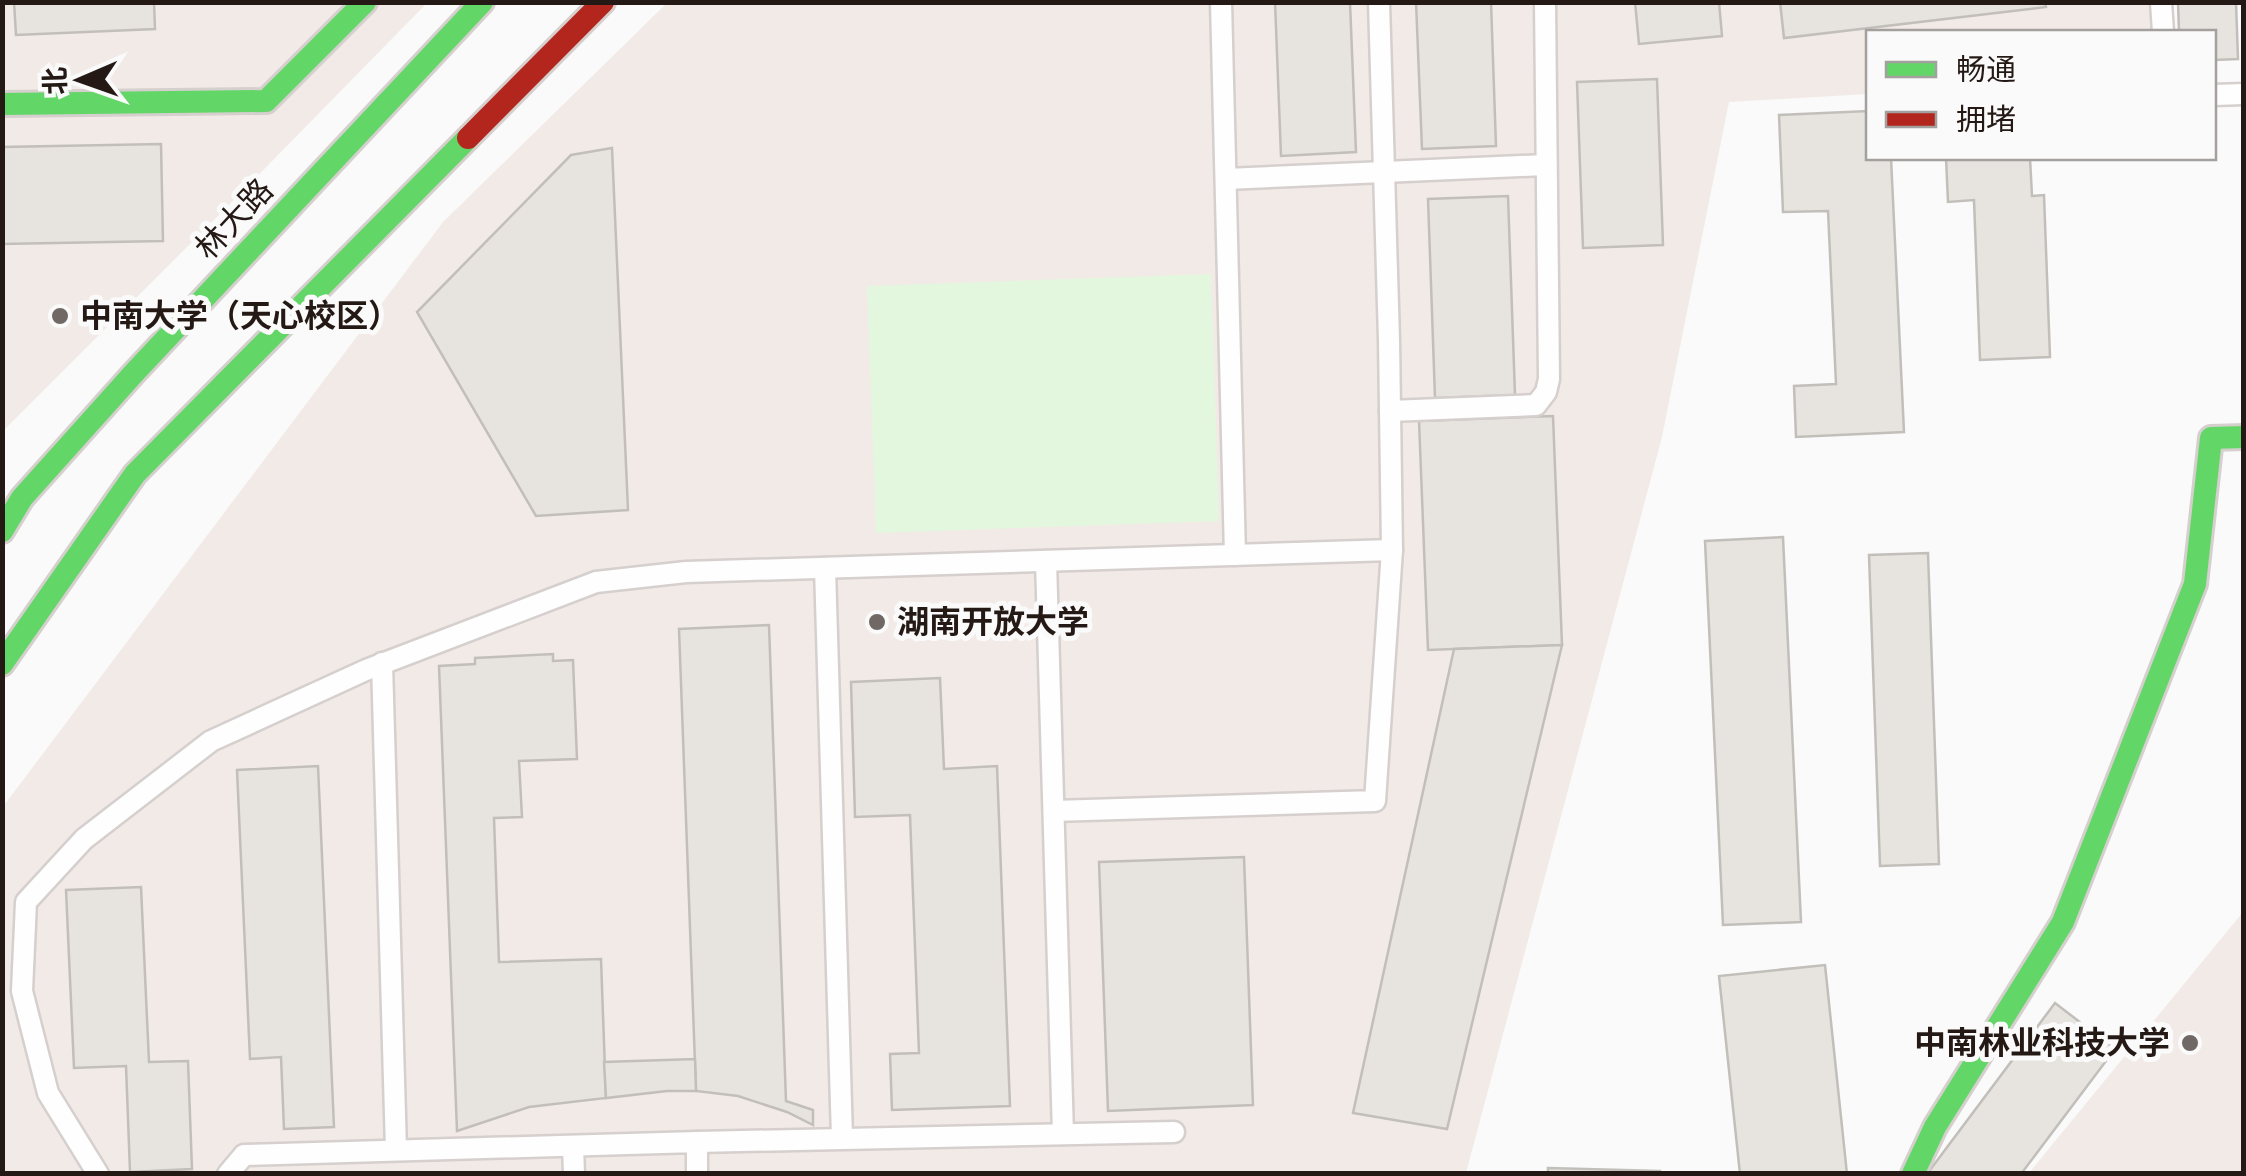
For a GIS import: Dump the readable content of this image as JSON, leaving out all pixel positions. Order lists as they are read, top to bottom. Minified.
{"streets":{"main road":["林大路"]},"places":["中南大学（天心校区）","湖南开放大学","中南林业科技大学"],"legend":["畅通","拥堵"],"north":"left"}
